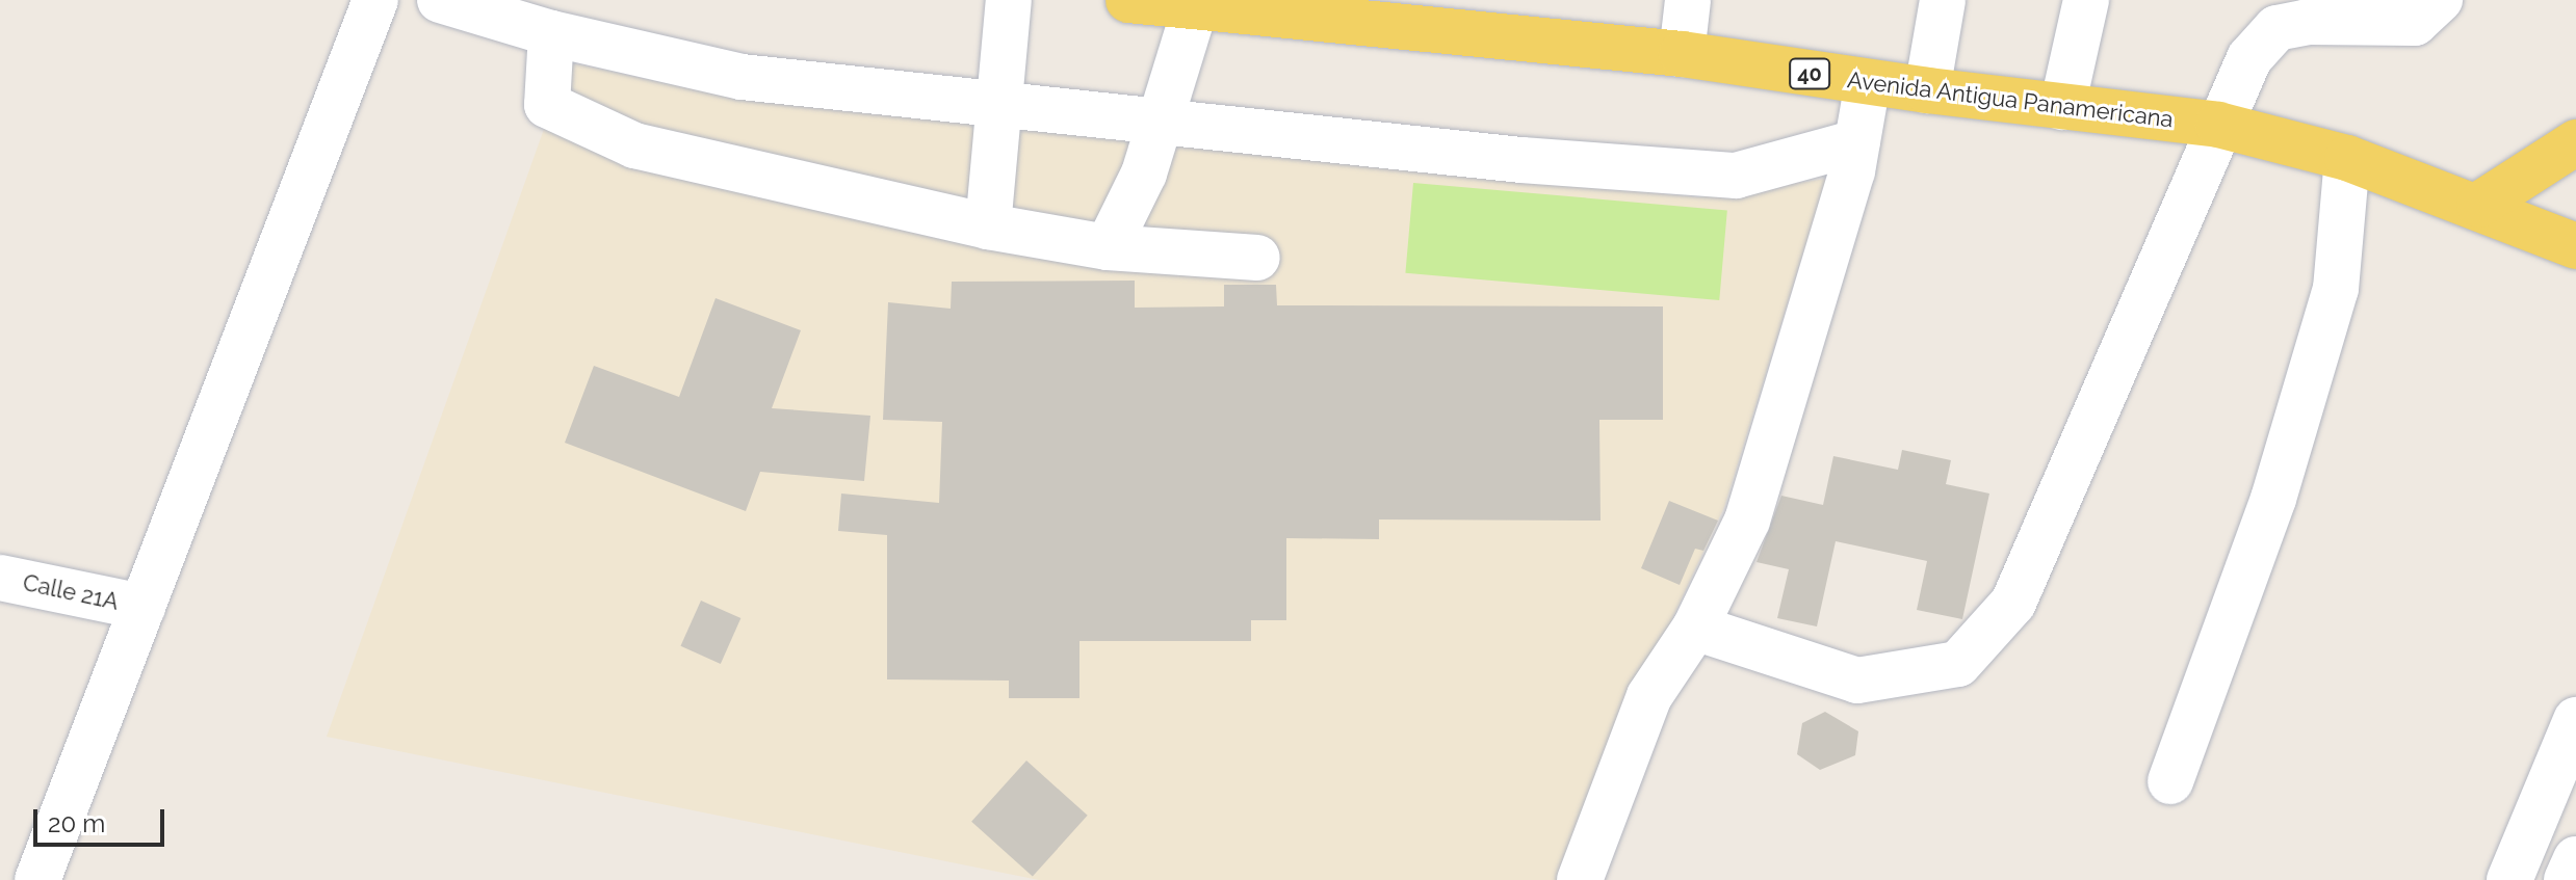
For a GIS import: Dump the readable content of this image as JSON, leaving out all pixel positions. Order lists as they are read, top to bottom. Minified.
{"streets":{"main road":["40","Avenida Antigua Panamericana"],"street":["Calle 21A"]},"scale_bar":"20 m"}
